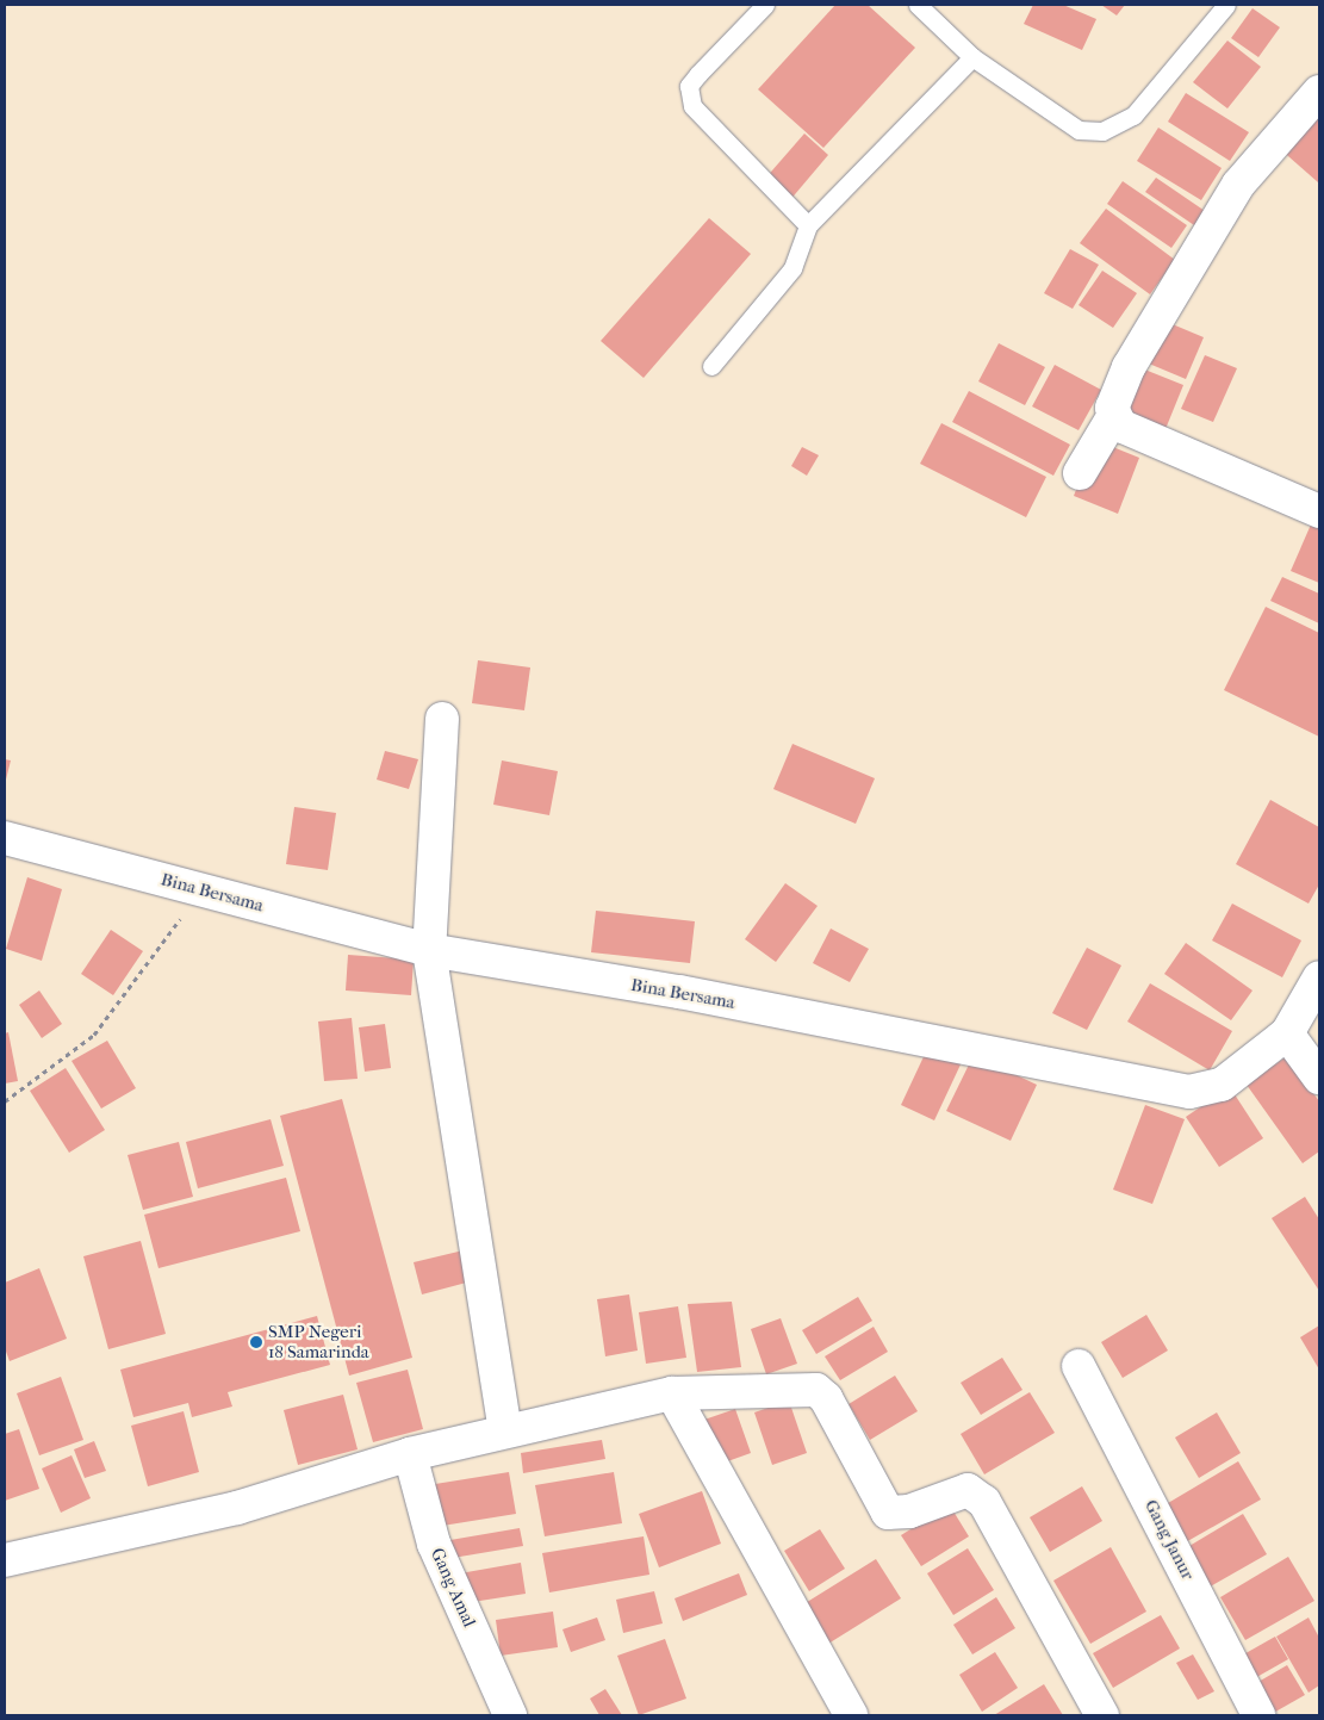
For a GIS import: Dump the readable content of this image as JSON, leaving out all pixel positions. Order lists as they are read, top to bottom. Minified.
{"streets":{"street":["Bina Bersama","Gang Janur","Gang Amal"]},"places":["SMP Negeri 18 Samarinda"]}
